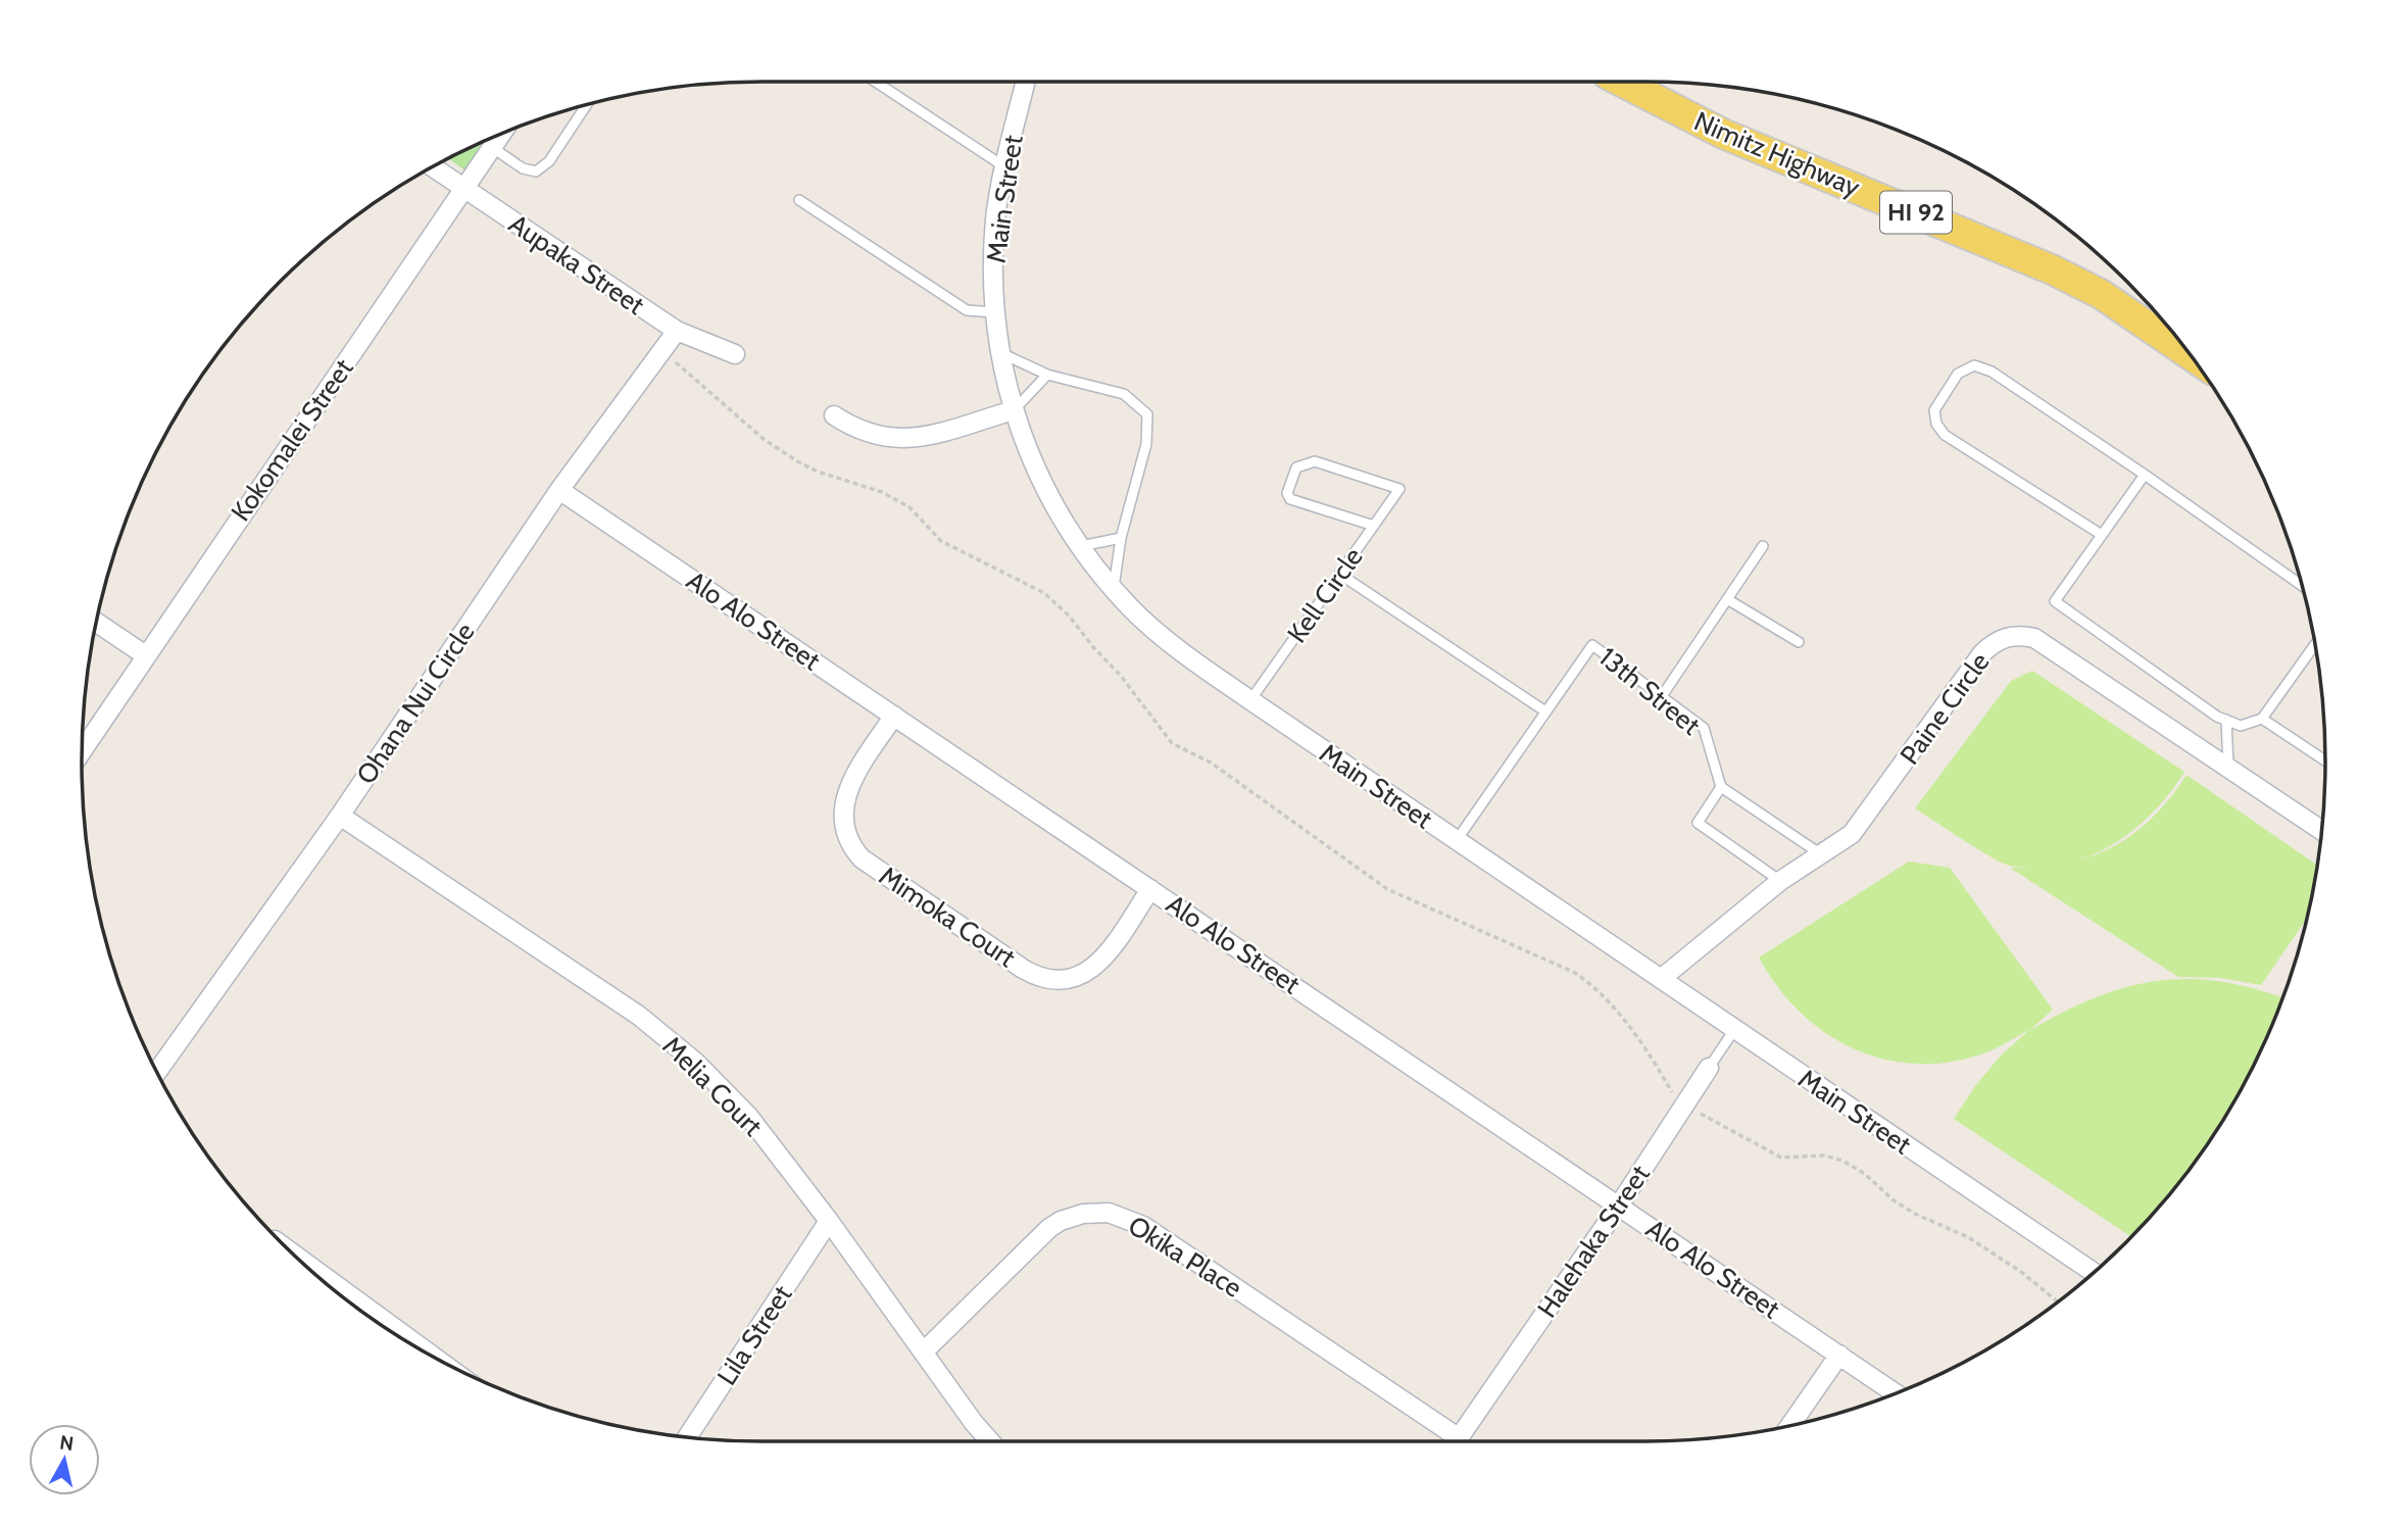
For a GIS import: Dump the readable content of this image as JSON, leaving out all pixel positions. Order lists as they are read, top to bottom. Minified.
{"streets":{"main road":["Nimitz Highway","HI 92"],"street":["Main Street","Aupaka Street","Kokomalei Street","Alo Alo Street","Ohana Nui Circle","Paine Circle","Mimoka Court","Melia Court","Halehaka Street","Okika Place","Lila Street"],"lane":["Kell Circle","13th Street"]},"crossings":[["Main Street","Kell Circle"],["Main Street","Paine Circle"],["Main Street","Halehaka Street"],["Aupaka Street","Kokomalei Street"],["Aupaka Street","Ohana Nui Circle"],["Alo Alo Street","Ohana Nui Circle"],["Alo Alo Street","Mimoka Court"],["Alo Alo Street","Halehaka Street"],["Ohana Nui Circle","Melia Court"],["Melia Court","Okika Place"],["Melia Court","Lila Street"]],"north":"top"}
